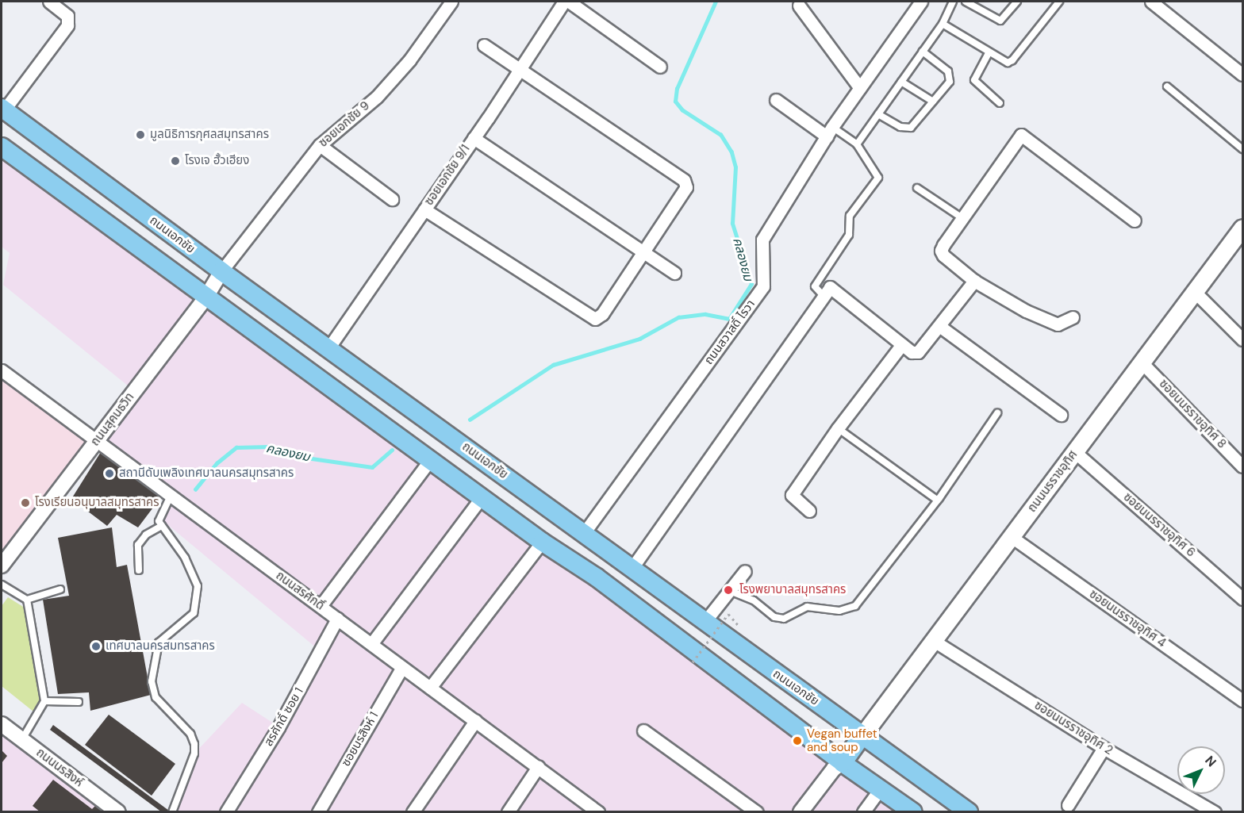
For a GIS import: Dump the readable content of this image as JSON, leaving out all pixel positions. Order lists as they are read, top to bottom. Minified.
{"streets":{"main road":["ถนนเอกชัย","ถนนนรราชอุทิศ"],"street":["ซอยเอกชัย 9","ซอยเอกชัย 9/1","ถนนสวาสดิ์ ไรวา","ซอยนนรราชอุทิศ 8","ถนนสุคนธวิท","ซอยนนรราชอุทิศ 6","ถนนสรศักดิ์","ซอยนนรราชอุทิศ 4","สรศักดิ์ ซอย 1","ซอยนนรราชอุทิศ 2","ซอยนรสิงห์ 1","ถนนนรสิงห์"]},"crossings":[["ซอยเอกชัย 9","ถนนเอกชัย"],["ซอยเอกชัย 9","ถนนสุคนธวิท"],["ซอยเอกชัย 9/1","ถนนเอกชัย"],["ถนนเอกชัย","ถนนสวาสดิ์ ไรวา"],["ถนนเอกชัย","ถนนสุคนธวิท"],["ถนนเอกชัย","ถนนนรราชอุทิศ"],["ซอยนนรราชอุทิศ 8","ถนนนรราชอุทิศ"],["ถนนสุคนธวิท","ถนนสรศักดิ์"],["ถนนนรราชอุทิศ","ซอยนนรราชอุทิศ 6"],["ถนนนรราชอุทิศ","ซอยนนรราชอุทิศ 4"],["ถนนนรราชอุทิศ","ซอยนนรราชอุทิศ 2"],["ถนนสรศักดิ์","สรศักดิ์ ซอย 1"],["ถนนสรศักดิ์","ซอยนรสิงห์ 1"]],"water":["คลองยม"],"places":["มูลนิธิการกุศลสมุทรสาคร","โรงเจ ฮั้วเฮียง","สถานีดับเพลิงเทศบาลนครสมุทรสาคร","โรงเรียนอนุบาลสมุทรสาคร","โรงพยาบาลสมุทรสาคร","เทศบาลนครสมทรสาคร","Vegan buffet and soup"],"north":"top right"}
